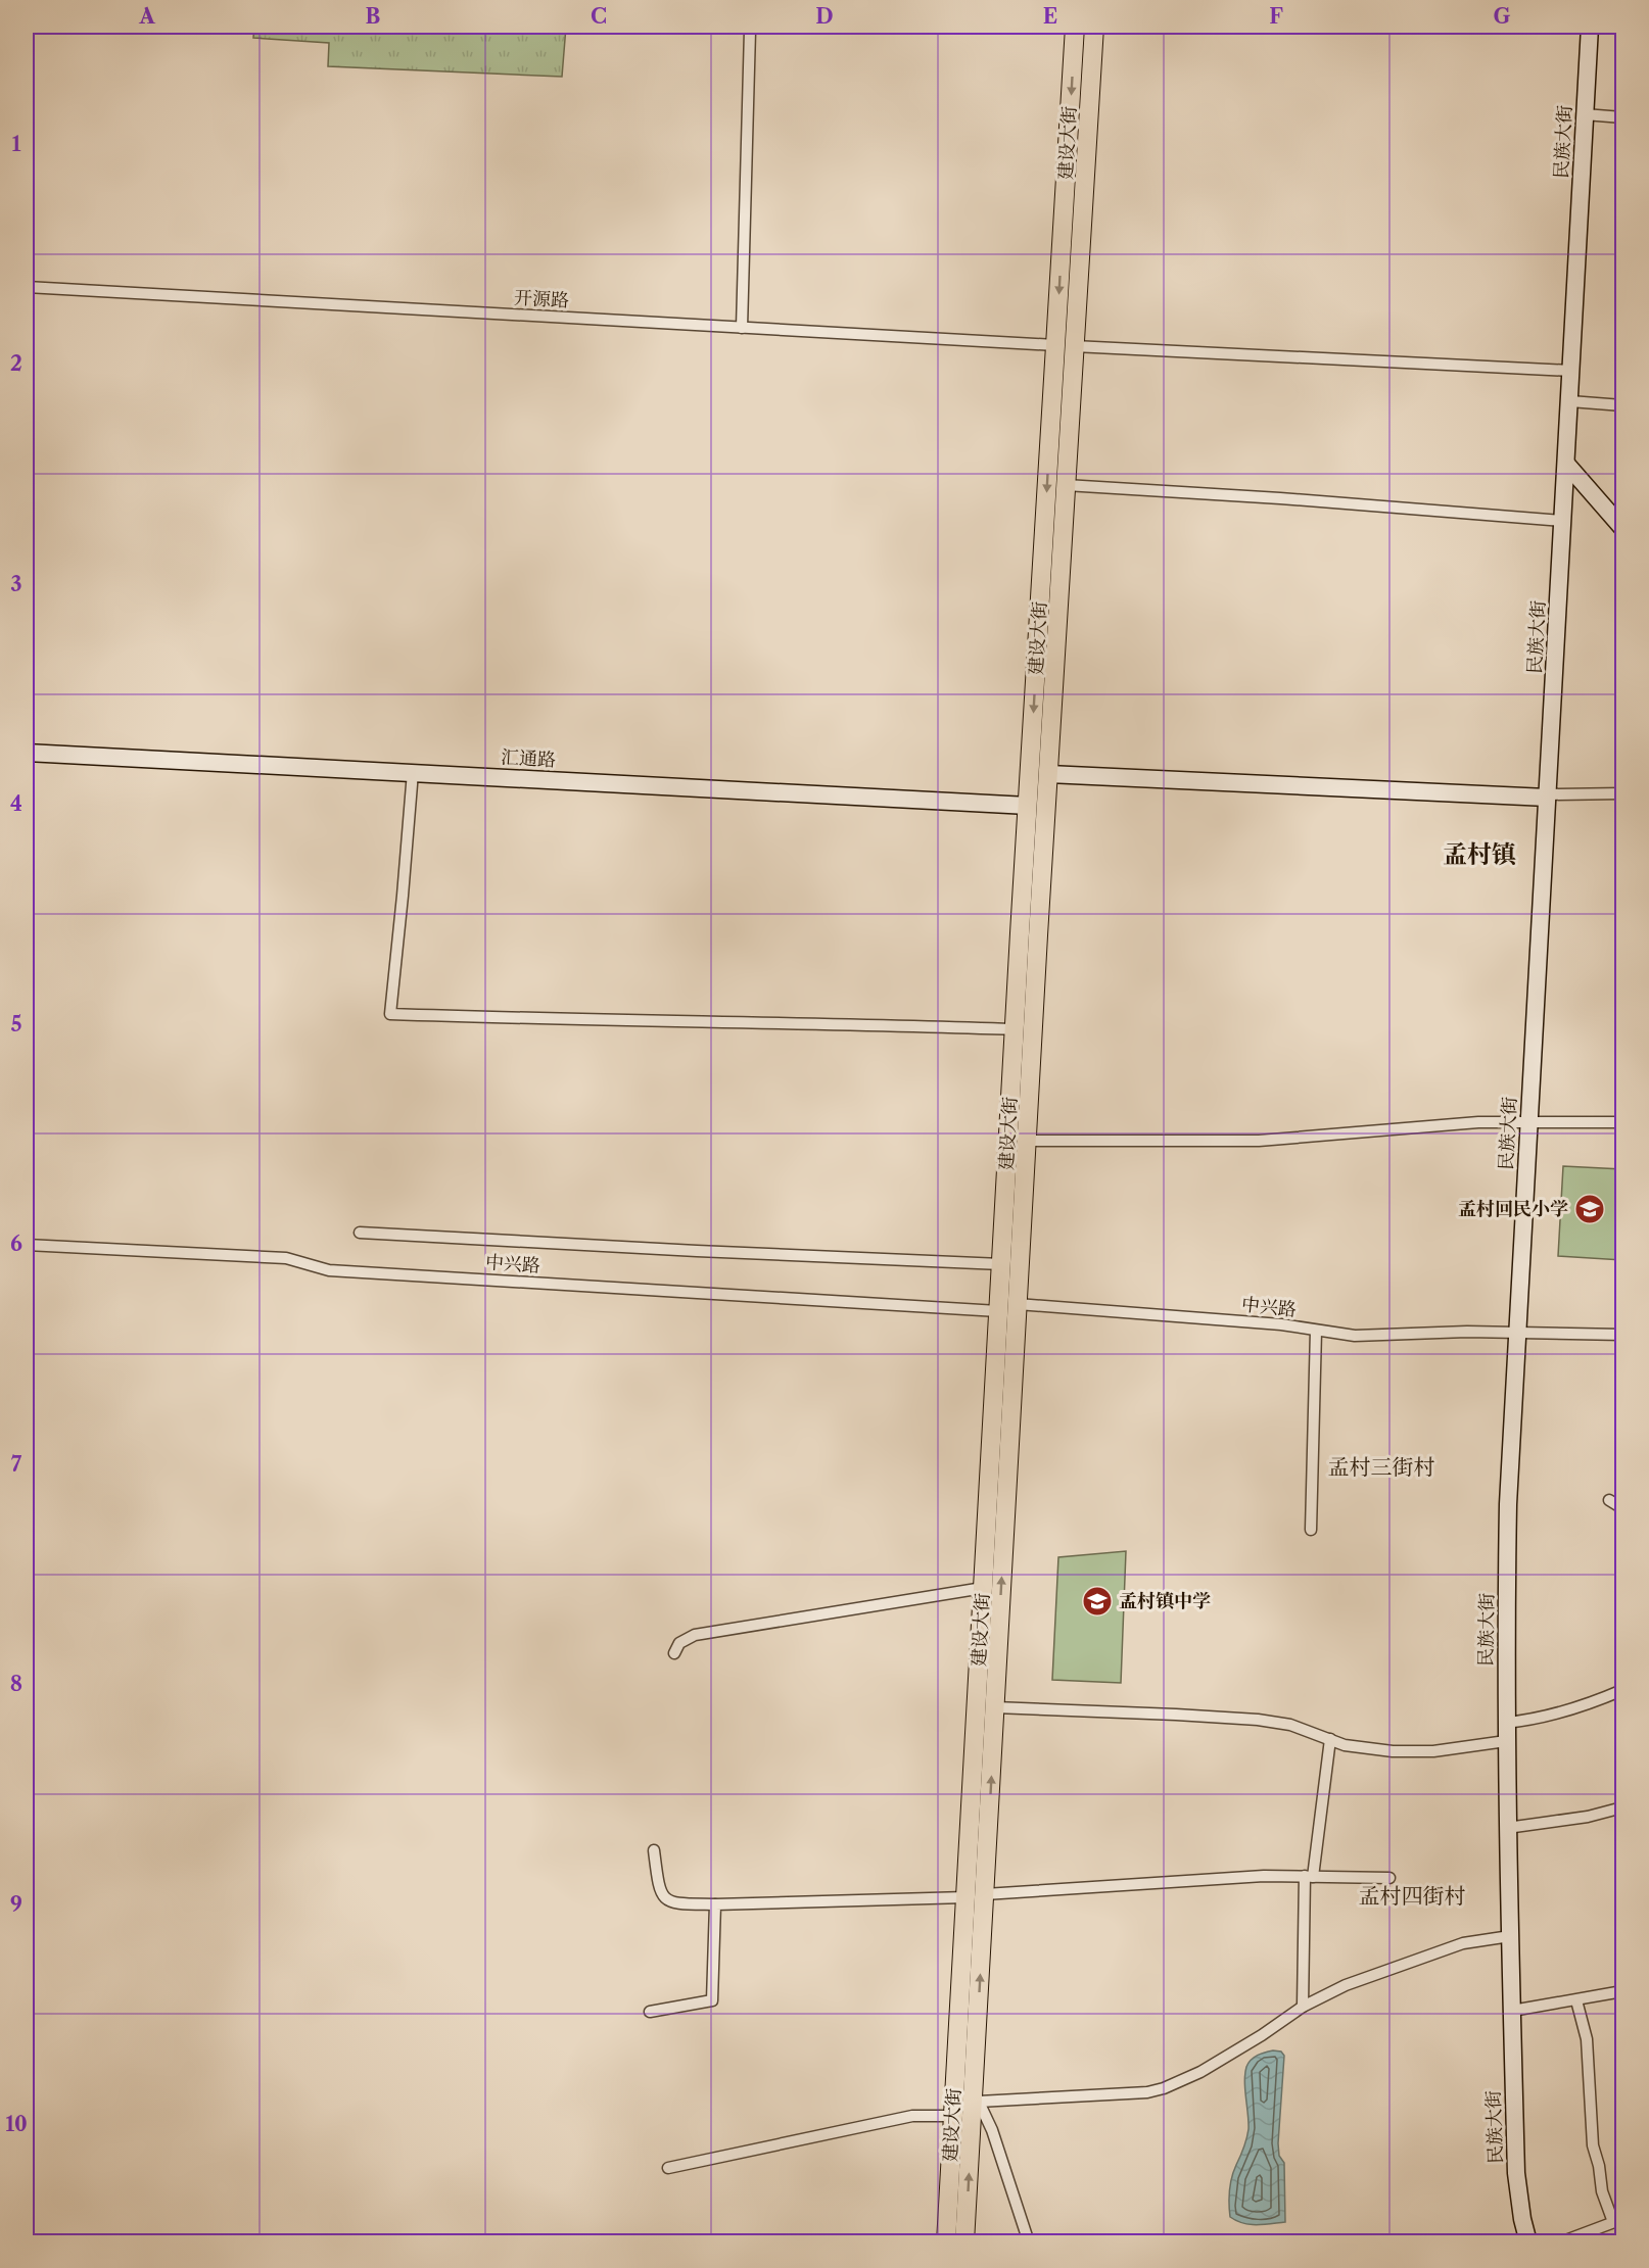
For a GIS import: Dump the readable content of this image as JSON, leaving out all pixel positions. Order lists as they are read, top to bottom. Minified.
{"streets":{"main road":["民族大街","建设大街","汇通路"],"street":["开源路","中兴路"]},"crossings":[["民族大街","开源路"],["民族大街","中兴路"],["建设大街","开源路"],["建设大街","汇通路"],["建设大街","中兴路"]],"districts":["孟村镇","孟村三街村","孟村四街村"],"places":{"school or university":["孟村回民小学","孟村镇中学"]},"grid":{"columns":["A","B","C","D","E","F","G"],"rows":["1","2","3","4","5","6","7","8","9","10"]}}
